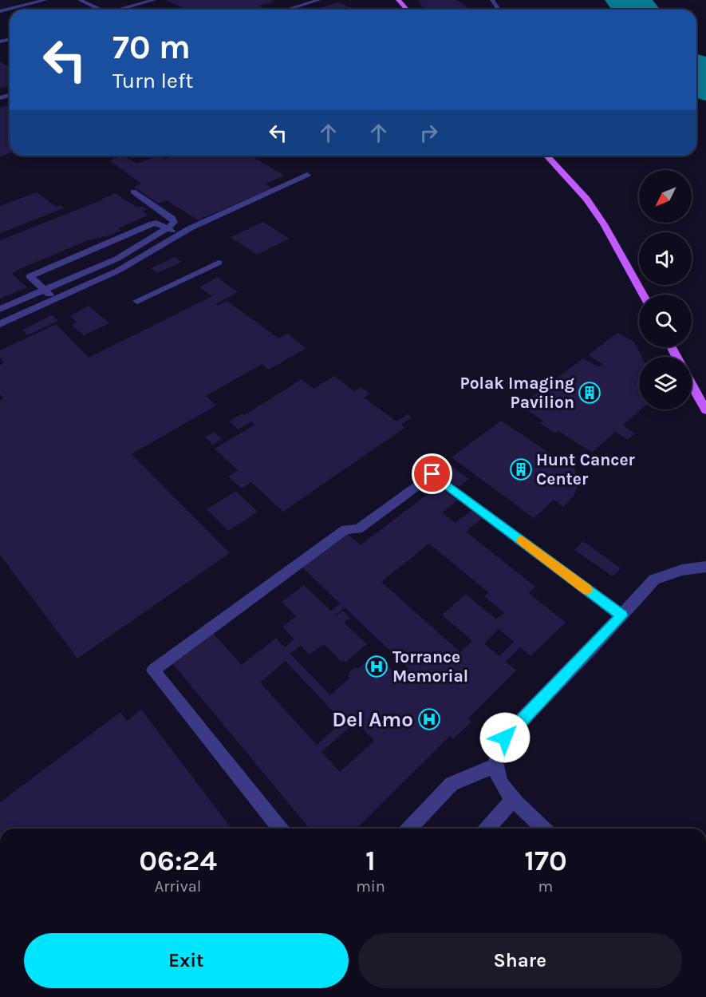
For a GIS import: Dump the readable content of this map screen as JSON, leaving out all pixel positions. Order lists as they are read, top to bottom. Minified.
{"places":{"building":["Polak Imaging Pavilion","Hunt Cancer Center"],"hospital":["Torrance Memorial","Del Amo"]},"north":"bottom left","page":{"turn":["70 m","Turn left"],"eta":["06:24","Arrival","1","min","170","m"],"buttons":["Exit","Share"]}}
